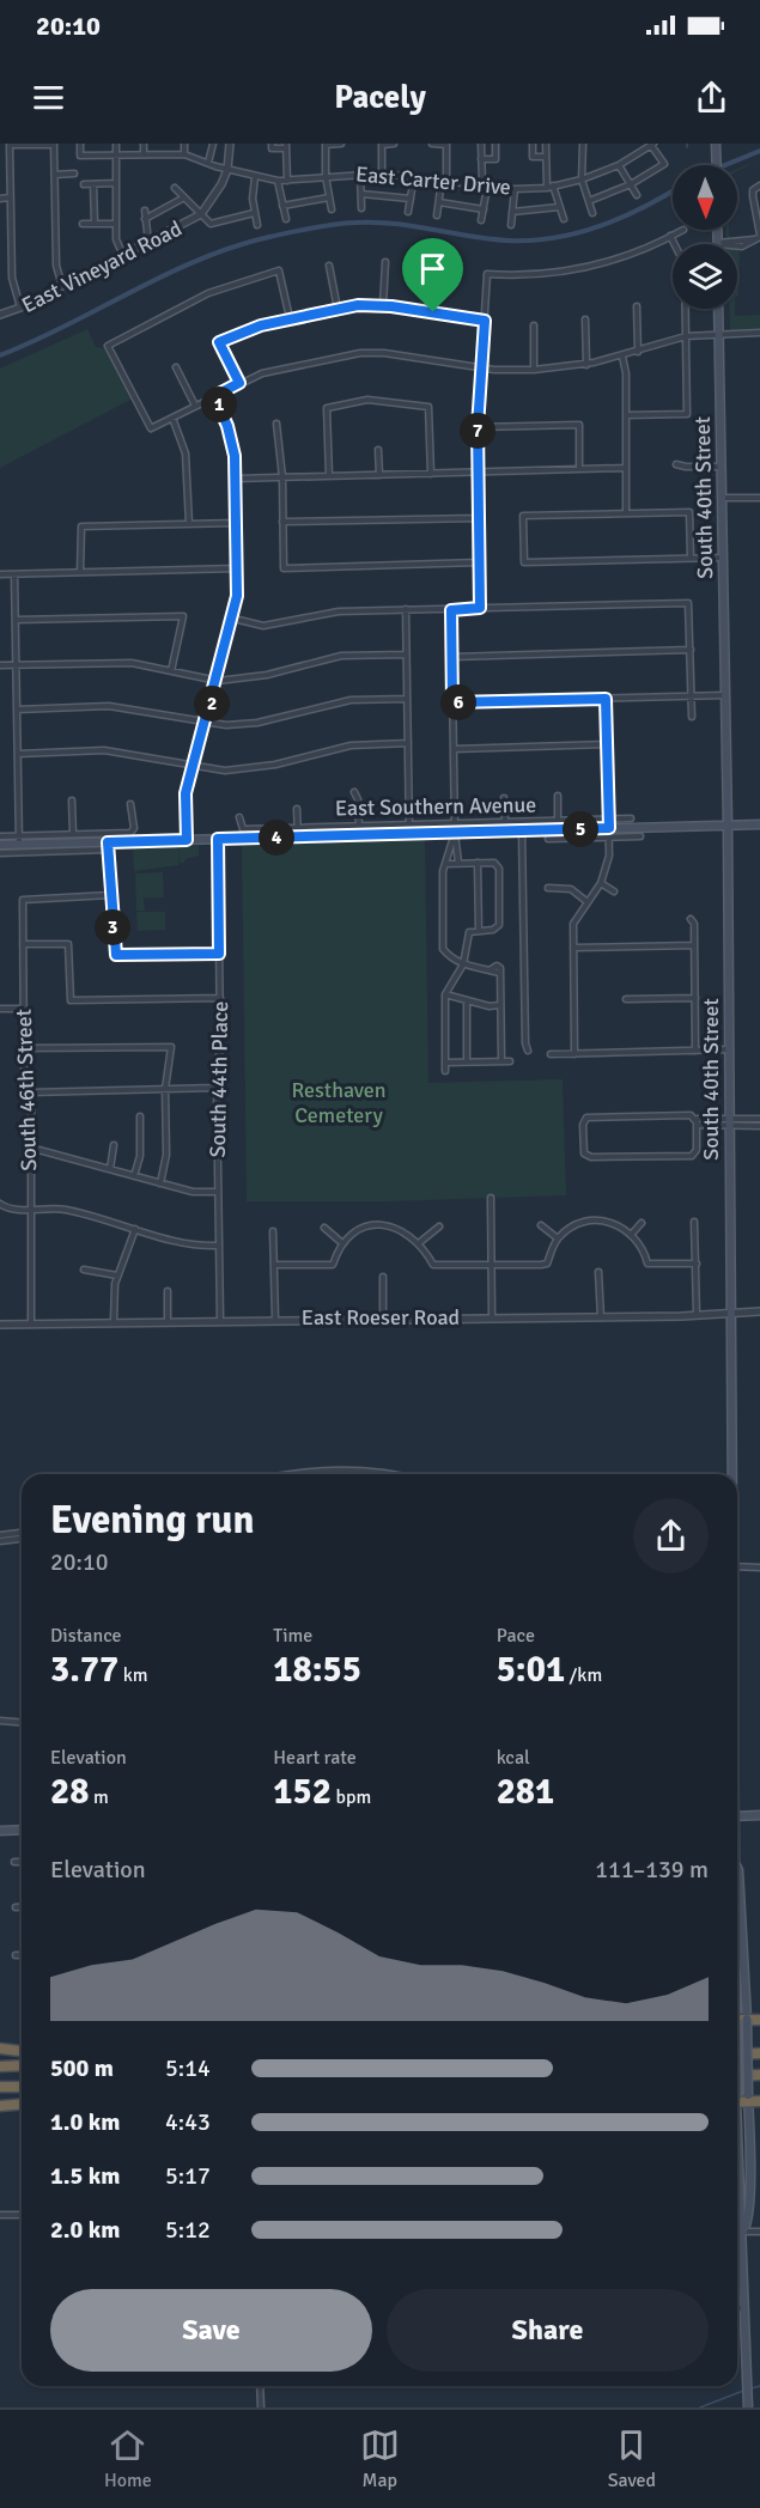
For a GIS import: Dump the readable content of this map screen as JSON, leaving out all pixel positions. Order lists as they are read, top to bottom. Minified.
{"streets":{"main road":["South 40th Street","East Southern Avenue"],"street":["East Carter Drive","East Vineyard Road","South 44th Place","South 46th Street","East Roeser Road"]},"crossings":[["South 40th Street","East Southern Avenue"],["South 40th Street","East Roeser Road"],["East Southern Avenue","South 44th Place"],["South 44th Place","East Roeser Road"],["South 46th Street","East Roeser Road"]],"parks":["Resthaven Cemetery"],"north":"bottom","page":{"status":"20:10","header":"Pacely","pins":["1","7","6","2","5","4","3"],"heading":["Evening run","20:10"],"stats":[["Distance","3.77 km"],["Time","18:55"],["Pace","5:01 /km"],["Elevation","28 m"],["Heart rate","152 bpm"],["kcal","281"]],"chart":["Elevation","111–139 m"],"list":[{"name":"500 m","note":"5:14"},{"name":"1.0 km","note":"4:43"},{"name":"1.5 km","note":"5:17"},{"name":"2.0 km","note":"5:12"}],"buttons":["Save","Share"],"tabs":["Home","Map","Saved"]}}
